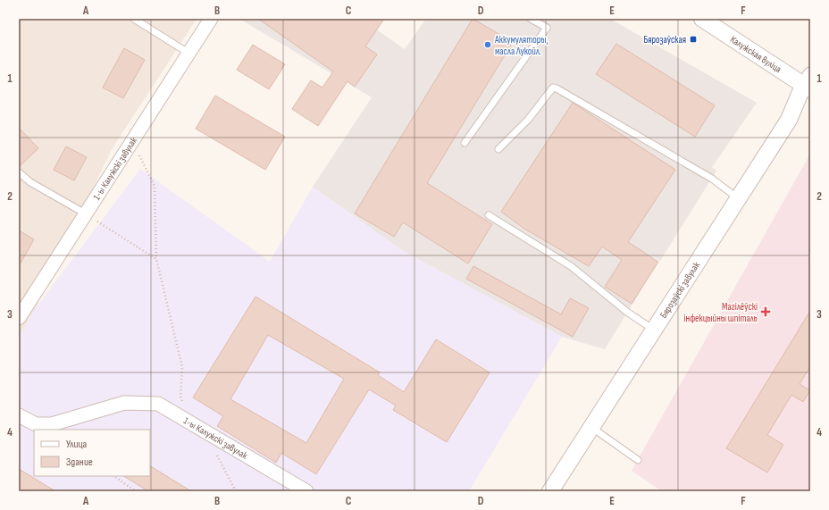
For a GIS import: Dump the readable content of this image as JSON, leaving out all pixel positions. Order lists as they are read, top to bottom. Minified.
{"streets":{"street":["Калужская вуліца","1-ы Калужскі завулак","Бярозаўскі завулак"]},"crossings":[["Калужская вуліца","Бярозаўскі завулак"]],"places":{"transit":["Бярозаўская"],"other":["Аккумуляторы, масла Лукойл."],"health":["Магілёўскі інфекцыйны шпіталь"]},"legend":["Улица","Здание"],"grid":{"columns":["A","B","C","D","E","F"],"rows":["1","2","3","4"]}}
